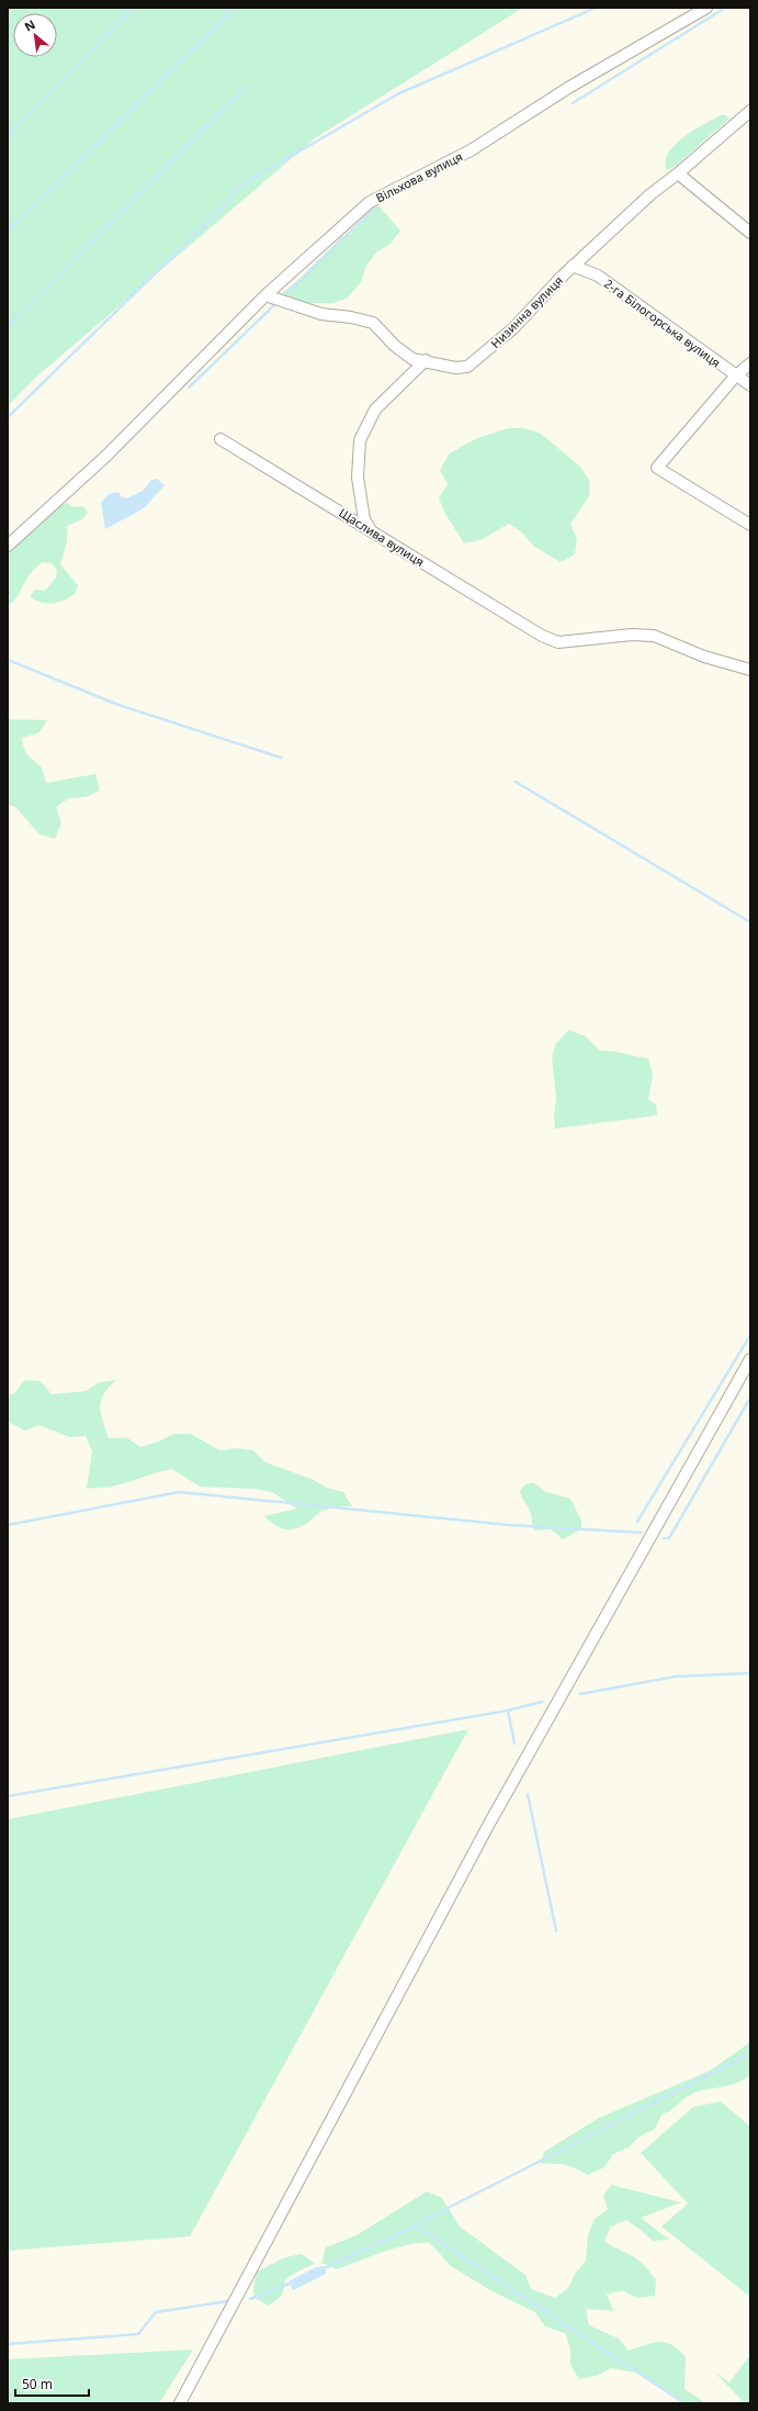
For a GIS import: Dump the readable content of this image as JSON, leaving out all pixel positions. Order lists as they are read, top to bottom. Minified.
{"streets":{"street":["Вільхова вулиця","Низинна вулиця","2-га Білогорська вулиця","Щаслива вулиця"]},"crossings":[["Вільхова вулиця","Низинна вулиця"],["Низинна вулиця","2-га Білогорська вулиця"]],"scale_bar":"50 m","north":"top left"}
